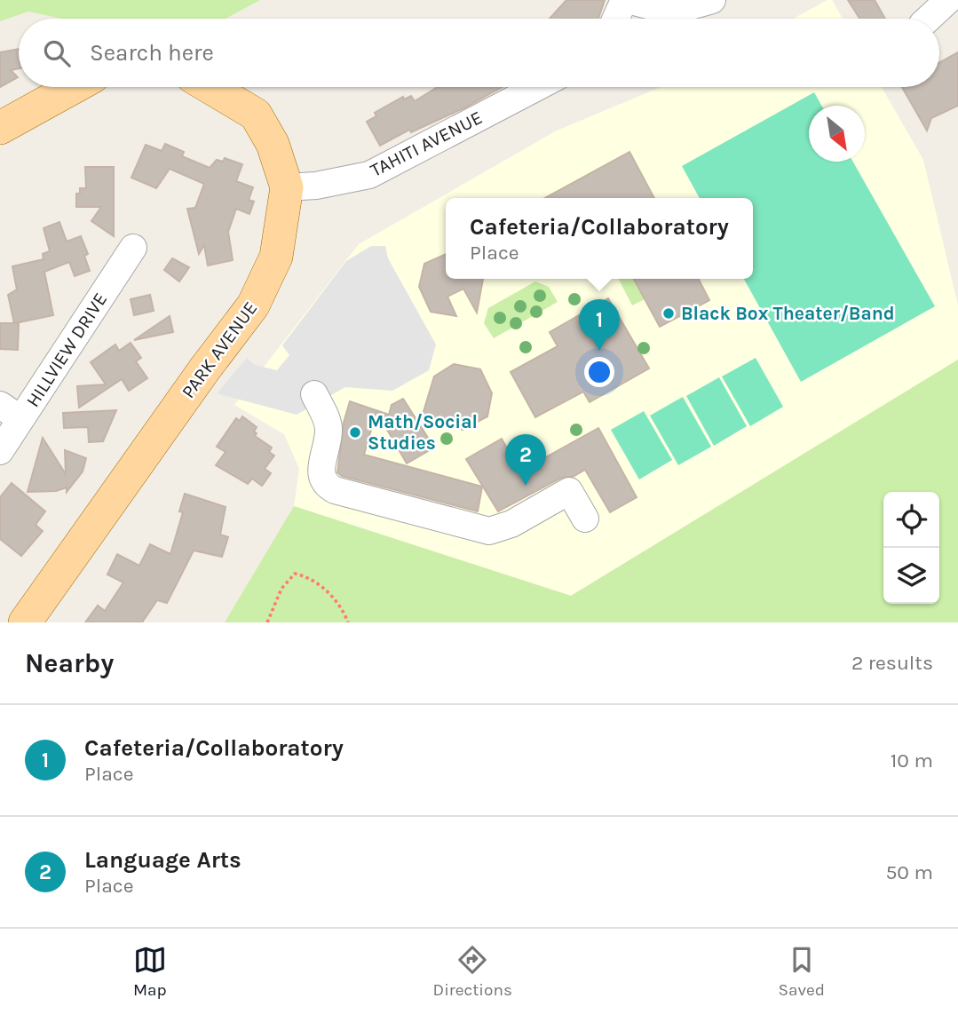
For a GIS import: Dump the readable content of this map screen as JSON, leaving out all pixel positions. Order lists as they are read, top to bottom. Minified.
{"streets":{"main road":["PARK AVENUE"],"street":["TAHITI AVENUE","HILLVIEW DRIVE"]},"crossings":[["TAHITI AVENUE","PARK AVENUE"]],"places":["Black Box Theater/Band","Math/Social Studies"],"north":"bottom right","page":{"search":"Search here","popup":["Cafeteria/Collaboratory","Place"],"pins":["1","2"],"heading":["Nearby","2 results"],"list":[{"mark":"1","name":"Cafeteria/Collaboratory","note":"Place","value":"10 m"},{"mark":"2","name":"Language Arts","note":"Place","value":"50 m"}],"nav":["Map","Directions","Saved"]}}
